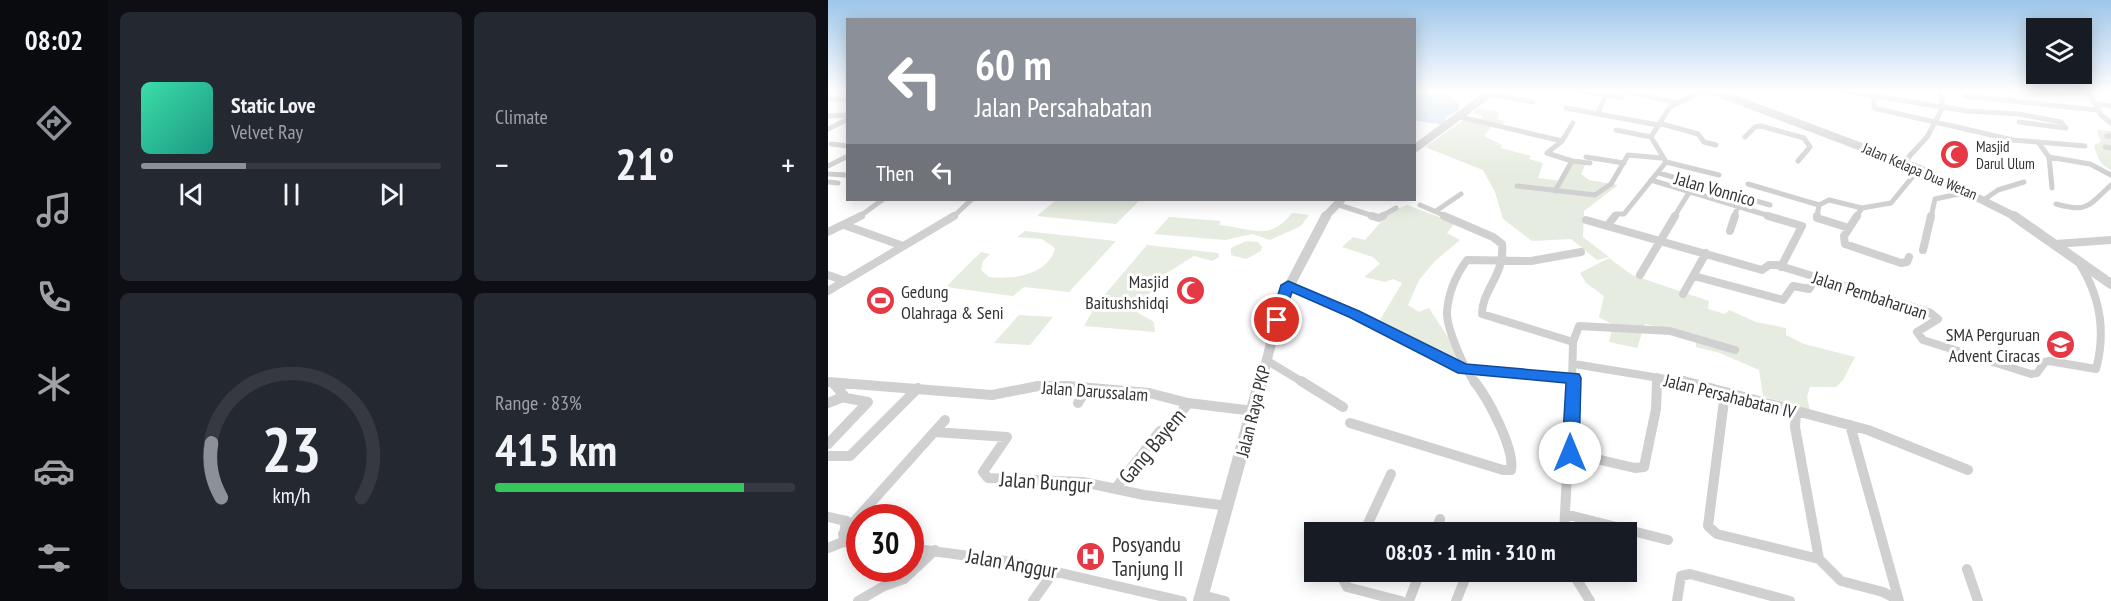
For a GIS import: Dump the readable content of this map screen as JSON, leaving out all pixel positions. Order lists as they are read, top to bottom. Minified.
{"streets":{"street":["Jalan Kelapa Dua Wetan","Jalan Vonnico","Jalan Pembaharuan","Jalan Darussalam","Jalan Persahabatan IV","Jalan Raya PKP","Gang Bayem","Jalan Bungur","Jalan Anggur"]},"crossings":[["Jalan Kelapa Dua Wetan","Jalan Pembaharuan"],["Jalan Darussalam","Jalan Raya PKP"],["Jalan Darussalam","Gang Bayem"],["Jalan Raya PKP","Jalan Bungur"],["Gang Bayem","Jalan Bungur"]],"places":{"mosque":["Masjid Darul Ulum","Masjid Baitushshidqi"],"sports":["Gedung Olahraga & Seni"],"school or university":["SMA Perguruan Advent Ciracas"],"hospital":["Posyandu Tanjung II"]},"page":{"tabs":"08:02","tile":["Climate",["Range · 83%","415 km"]],"turn":["60 m","Jalan Persahabatan"],"song":["Static Love","Velvet Ray"],"heat":["−","21°","+"],"then":"Then","limit":"30","trip":"08:03 · 1 min · 310 m","gauge":["23","km/h"]}}
